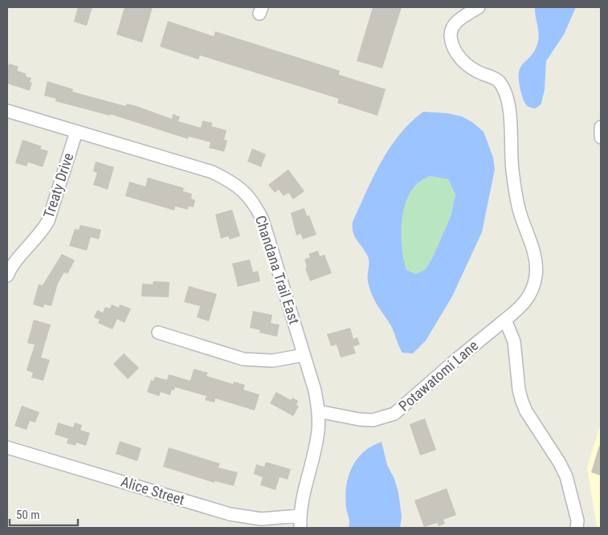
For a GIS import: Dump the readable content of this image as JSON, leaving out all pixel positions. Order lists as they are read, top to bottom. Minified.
{"streets":{"street":["Treaty Drive","Chandana Trail East","Potawatomi Lane","Alice Street"]},"crossings":[["Treaty Drive","Chandana Trail East"],["Chandana Trail East","Potawatomi Lane"],["Chandana Trail East","Alice Street"]],"scale_bar":"50 m"}
